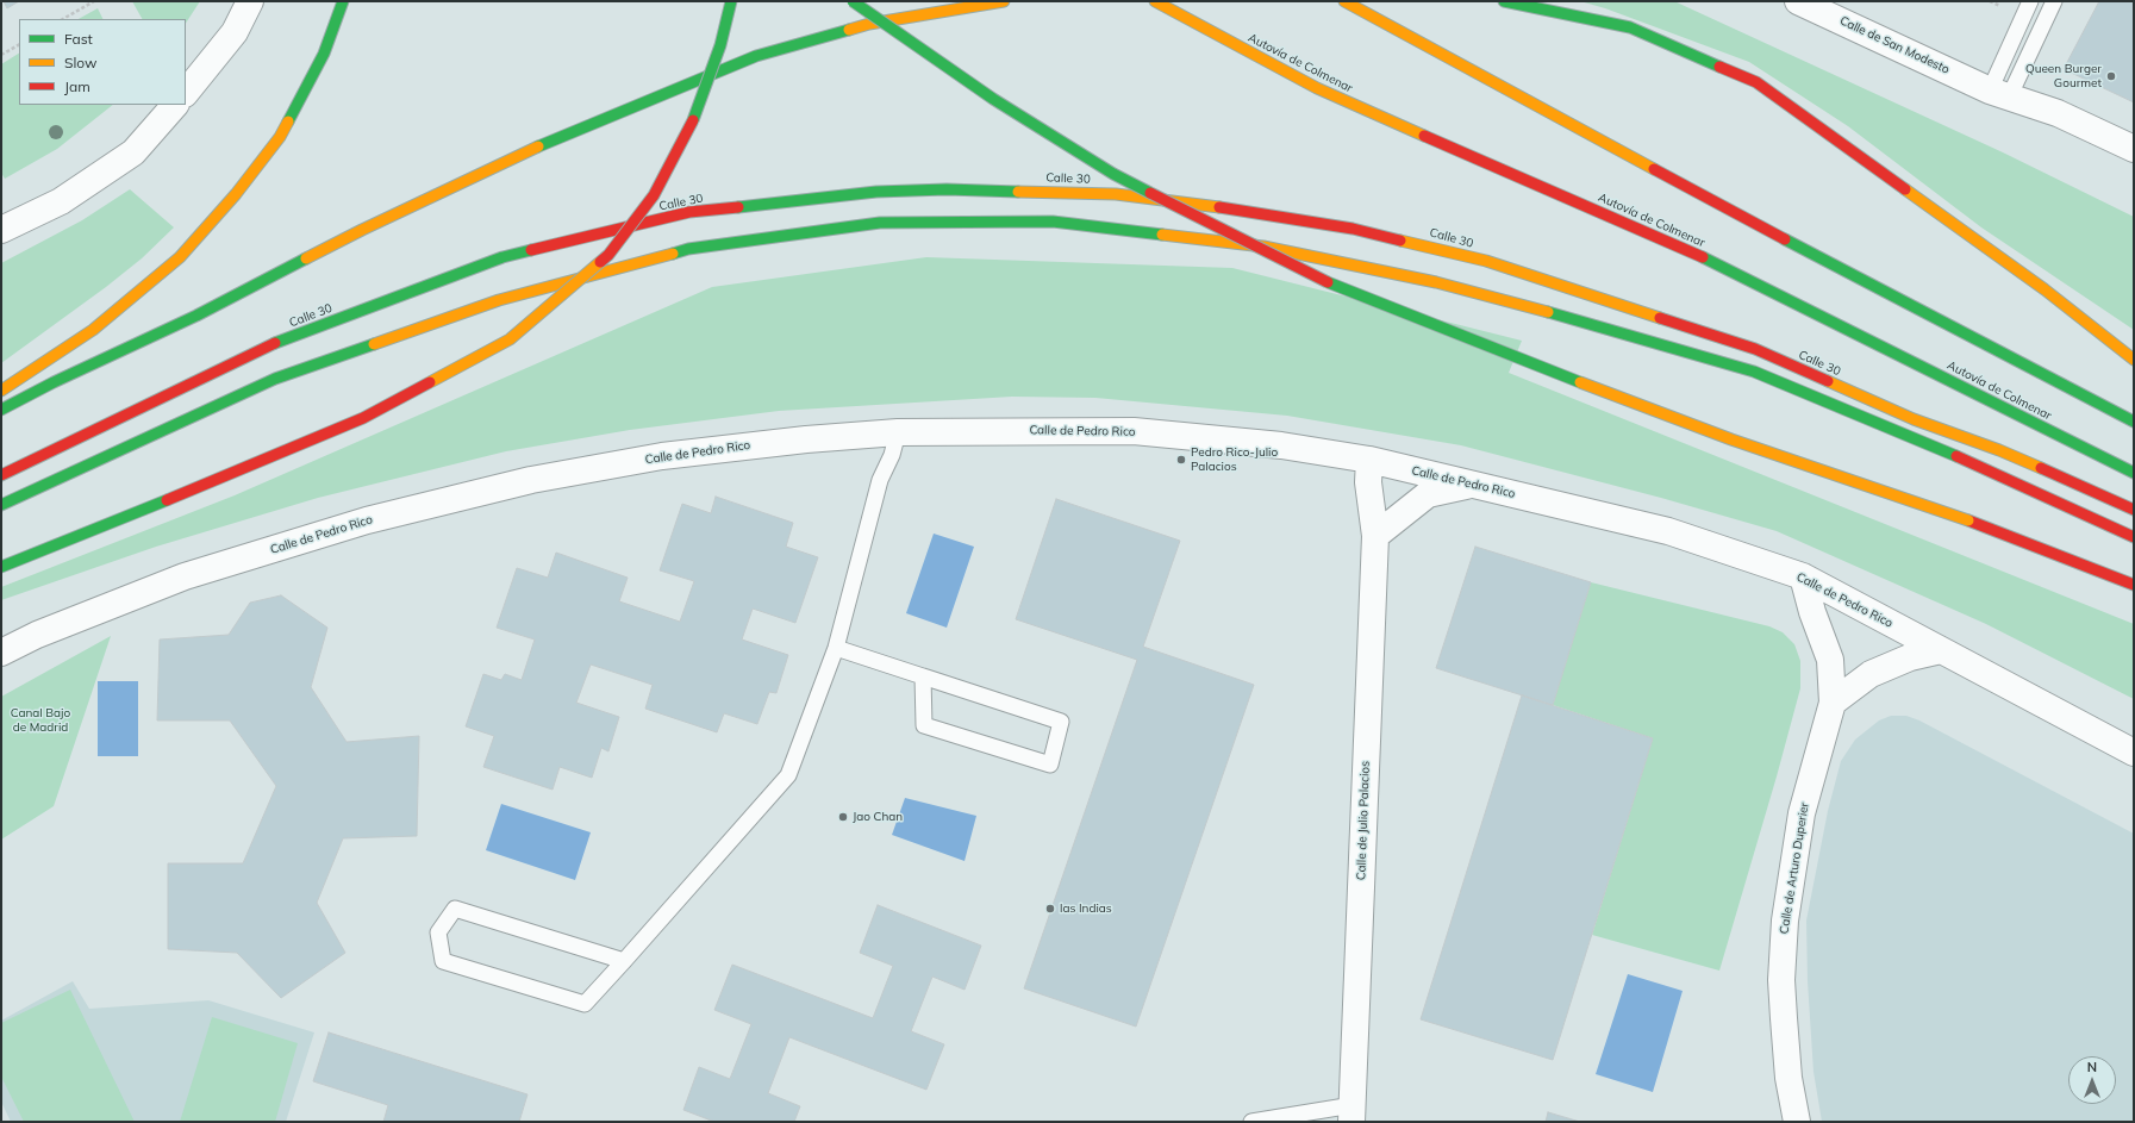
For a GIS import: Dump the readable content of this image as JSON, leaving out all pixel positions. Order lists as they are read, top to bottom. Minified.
{"streets":{"highway":["Autovía de Colmenar","Calle 30"],"street":["Calle de San Modesto","Calle de Pedro Rico","Calle de Julio Palacios","Calle de Arturo Duperier"]},"crossings":[["Calle de Pedro Rico","Calle de Julio Palacios"],["Calle de Pedro Rico","Calle de Arturo Duperier"]],"parks":["Canal Bajo de Madrid"],"places":["Queen Burger Gourmet","Pedro Rico-Julio Palacios","Jao Chan","las Indias"],"legend":["Fast","Slow","Jam"],"north":"top"}
